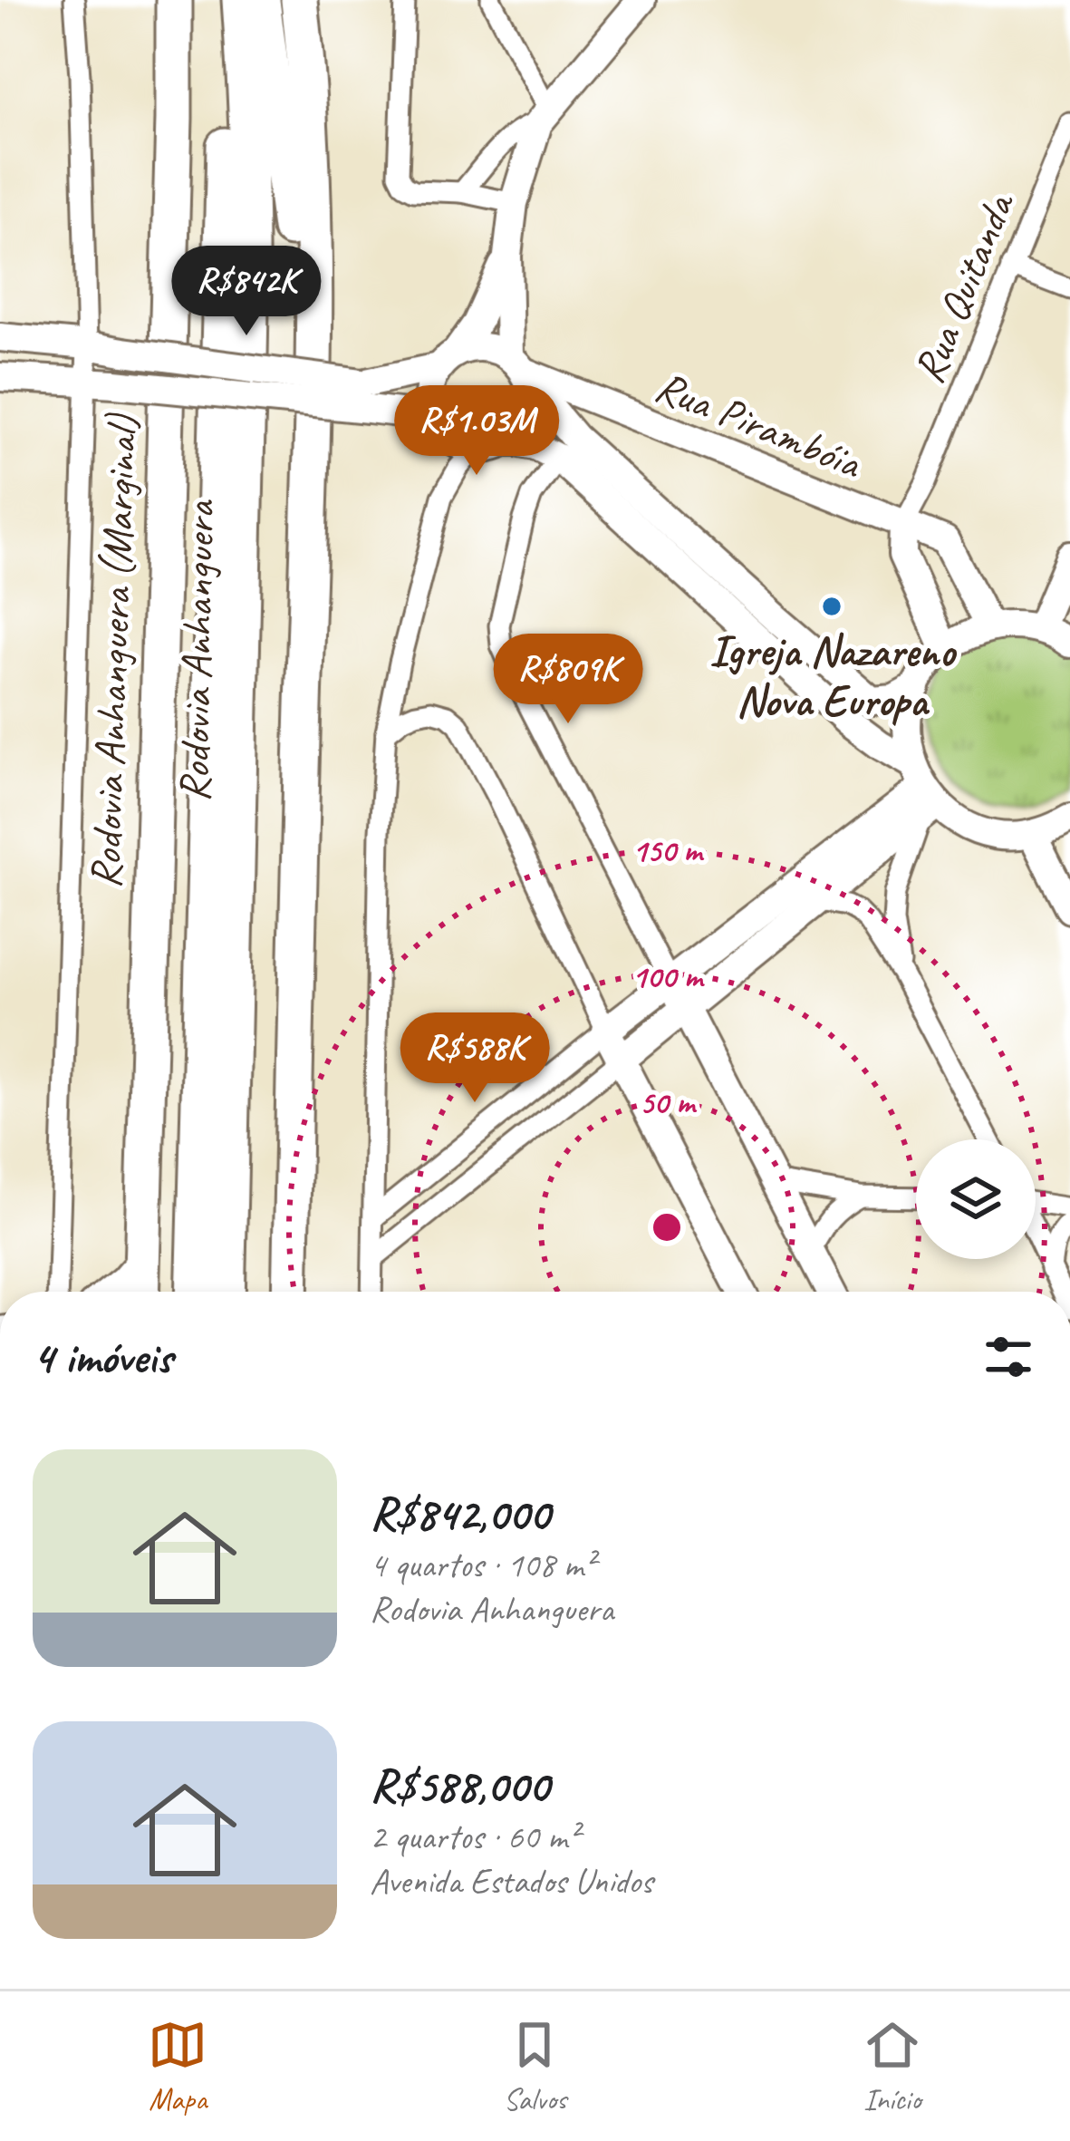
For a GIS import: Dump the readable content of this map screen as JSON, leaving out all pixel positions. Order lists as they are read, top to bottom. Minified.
{"streets":{"highway":["Rodovia Anhanguera (Marginal)","Rodovia Anhanguera"],"street":["Rua Quitanda","Rua Pirambóia"]},"crossings":[["Rua Quitanda","Rua Pirambóia"]],"places":["Igreja Nazareno Nova Europa"],"page":{"price":["R$842K","R$1.03M","R$809K","R$588K"],"heading":"4 imóveis","list":[{"name":"R$842,000","note":"4 quartos · 108 m² · Rodovia Anhanguera"},{"name":"R$588,000","note":"2 quartos · 60 m² · Avenida Estados Unidos"}],"tabs":["Mapa","Salvos","Início"]},"rings":["150 m","100 m","50 m"]}
